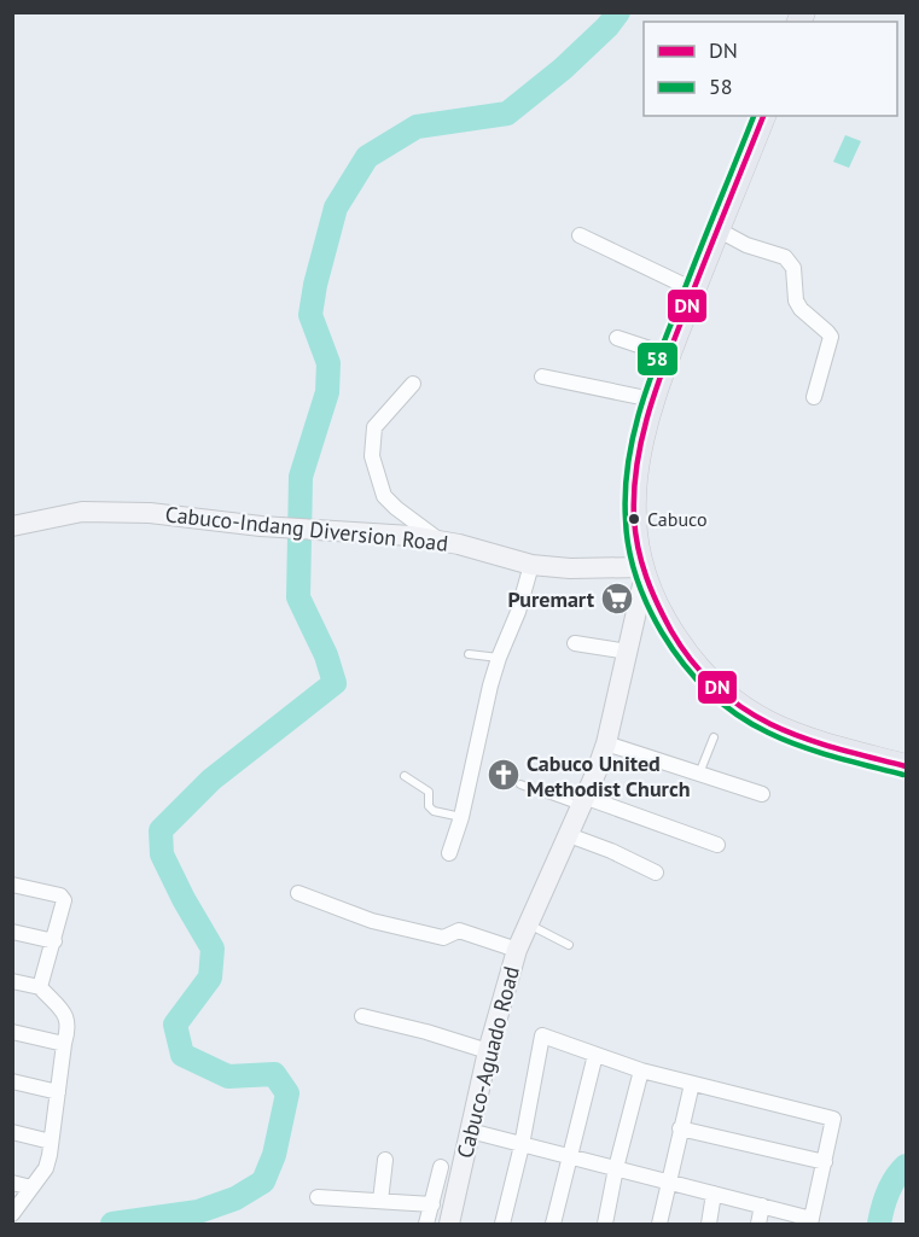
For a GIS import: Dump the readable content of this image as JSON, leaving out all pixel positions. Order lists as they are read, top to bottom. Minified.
{"streets":{"street":["Cabuco-Indang Diversion Road","Cabuco-Aguado Road"]},"crossings":[["Cabuco-Indang Diversion Road","Cabuco-Aguado Road"]],"places":{"other":["Cabuco"],"supermarket":["Puremart"],"church":["Cabuco United Methodist Church"]},"lines":["transit line DN","transit line 58"],"legend":["DN","58"]}
